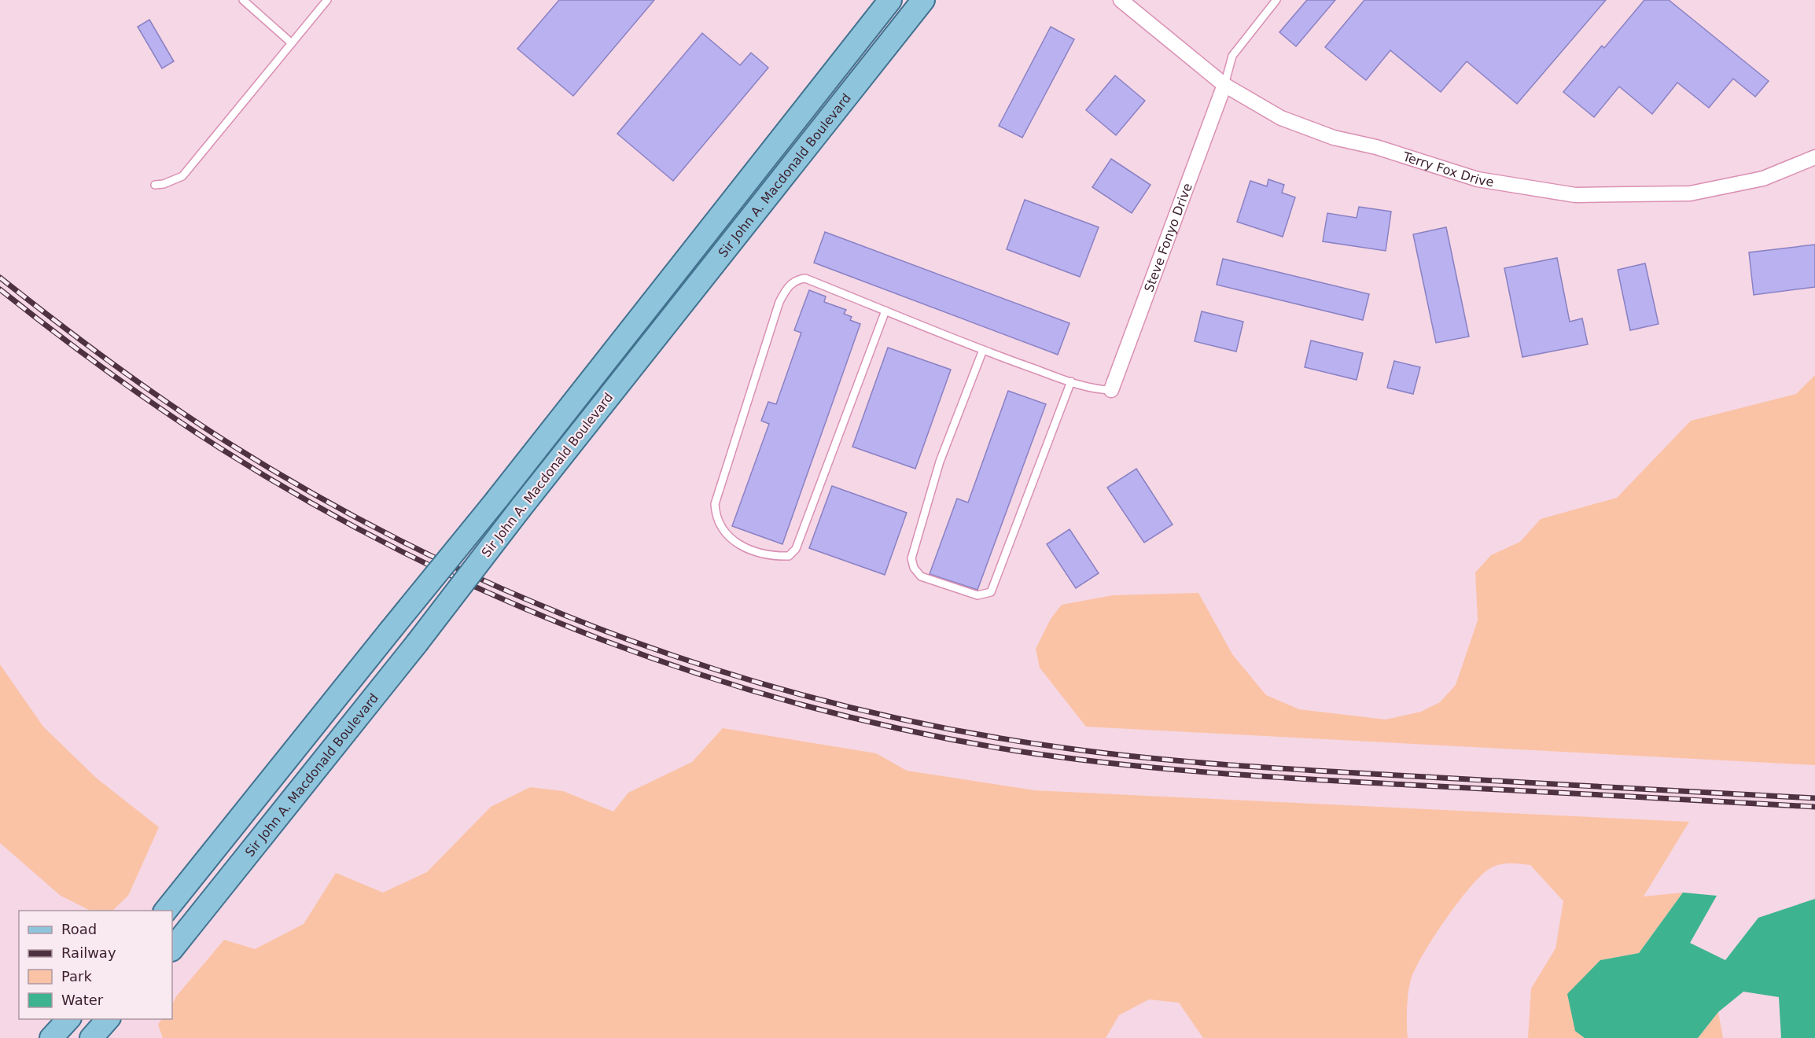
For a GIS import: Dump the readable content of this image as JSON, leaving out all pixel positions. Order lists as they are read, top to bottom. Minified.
{"streets":{"main road":["Sir John A. Macdonald Boulevard"],"street":["Terry Fox Drive","Steve Fonyo Drive"]},"crossings":[["Terry Fox Drive","Steve Fonyo Drive"]],"legend":["Road","Railway","Park","Water"]}
